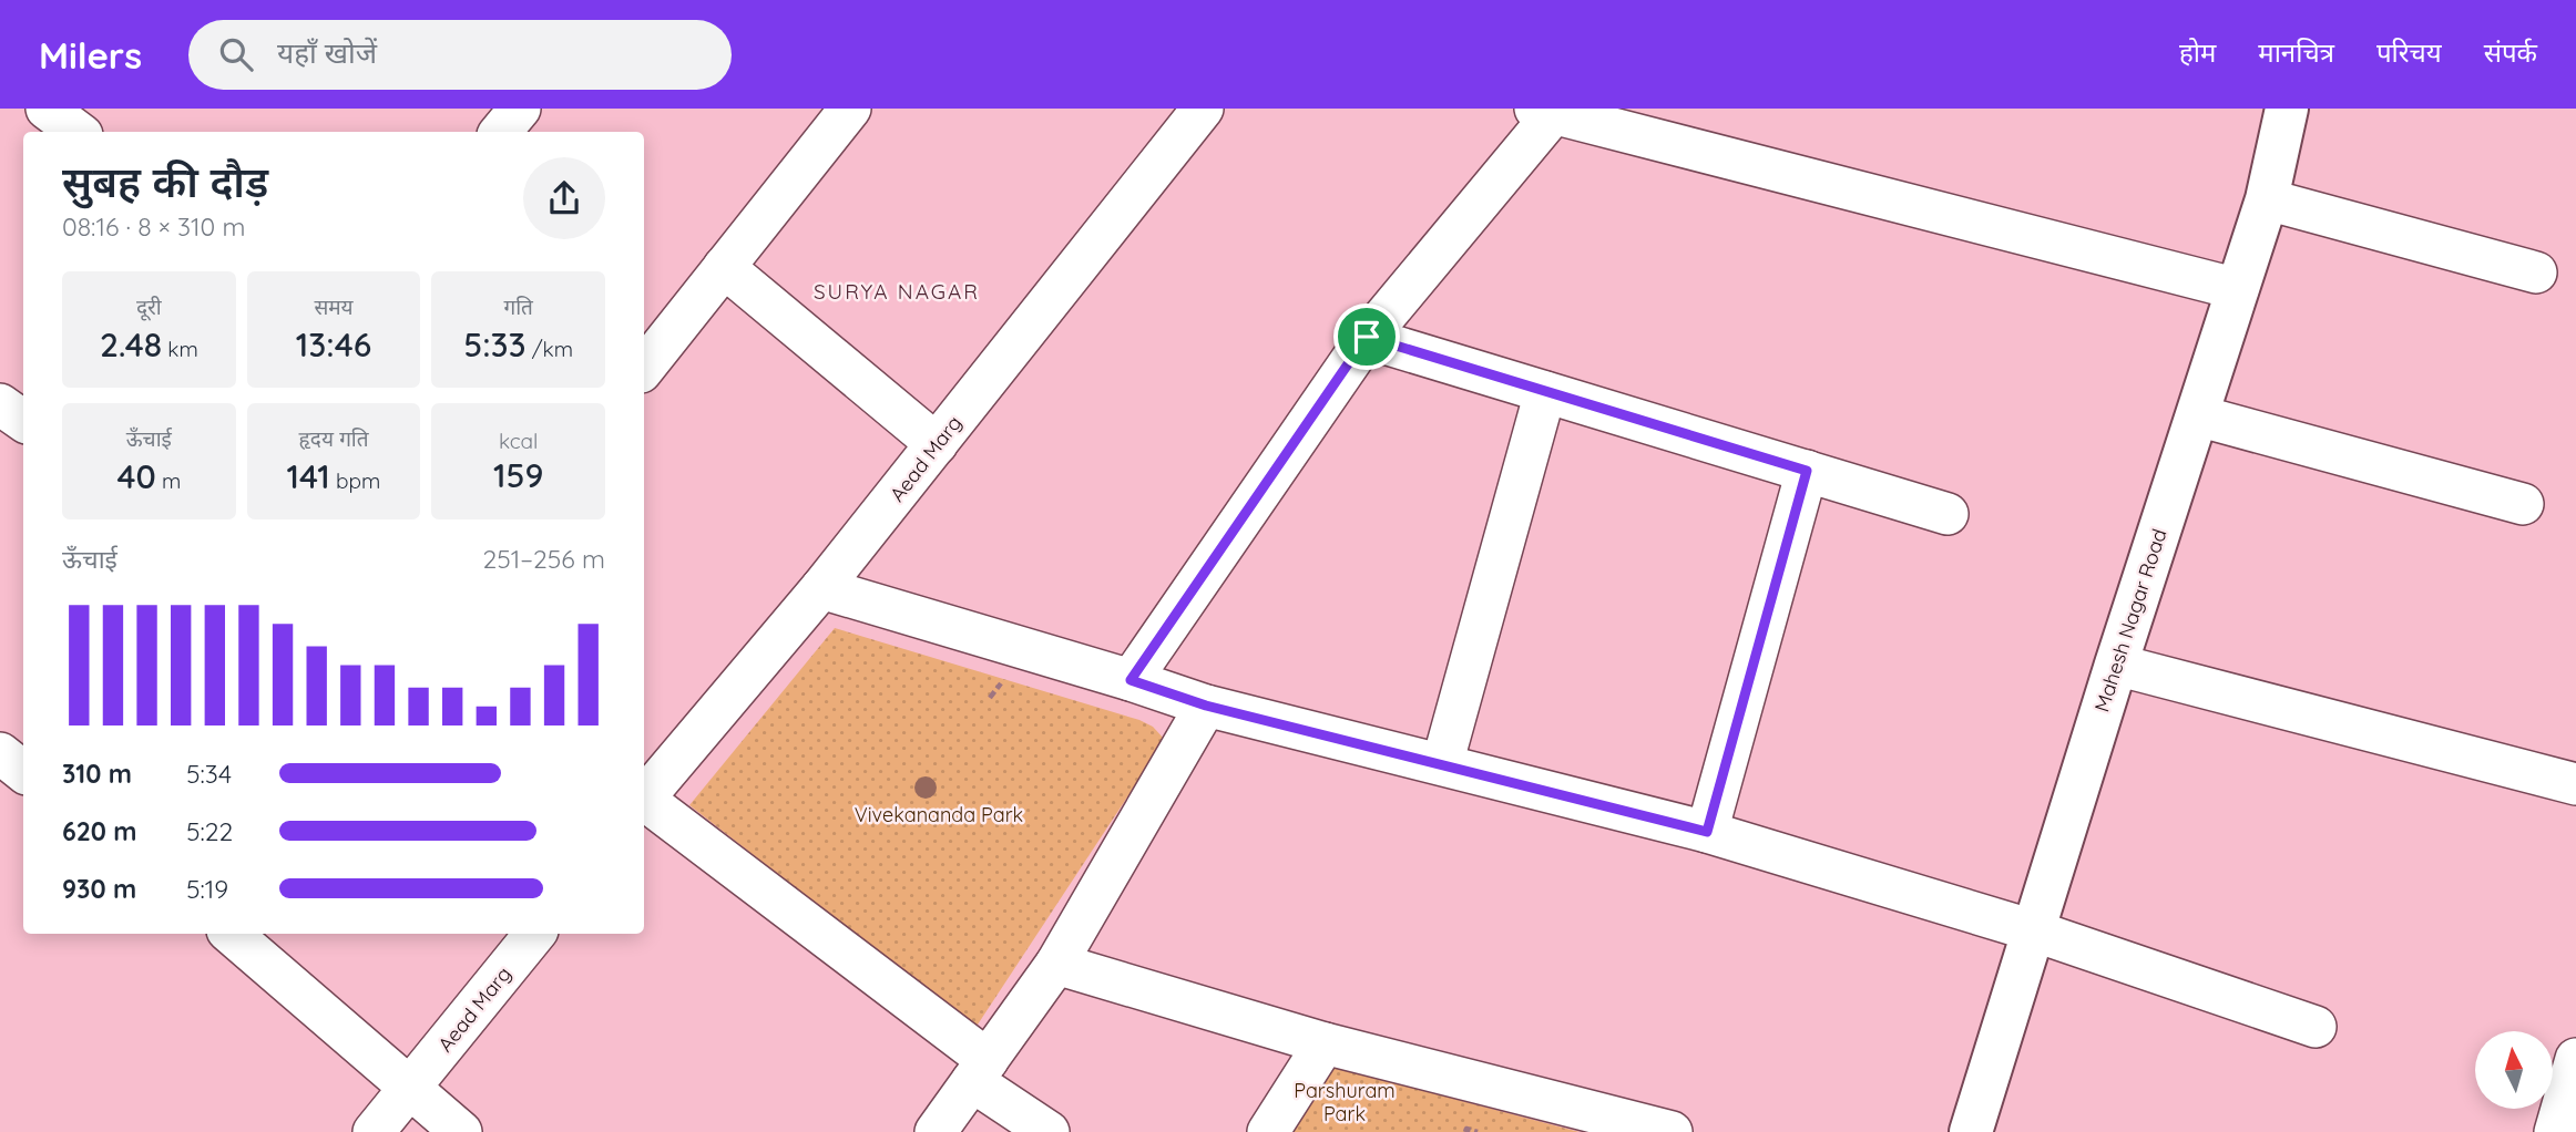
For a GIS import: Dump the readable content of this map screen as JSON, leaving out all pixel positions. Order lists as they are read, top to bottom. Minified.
{"streets":{"street":["Aead Marg","Mahesh Nagar Road"]},"districts":["SURYA NAGAR"],"parks":["Vivekananda Park","Parshuram Park"],"north":"top","page":{"header":"Milers","search":"यहाँ खोजें","nav":["होम","मानचित्र","परिचय","संपर्क"],"heading":["सुबह की दौड़","08:16 · 8 × 310 m"],"stats":[["दूरी","2.48 km"],["समय","13:46"],["गति","5:33 /km"],["ऊँचाई","40 m"],["हृदय गति","141 bpm"],["kcal","159"]],"chart":["ऊँचाई","251–256 m"],"list":[{"name":"310 m","note":"5:34"},{"name":"620 m","note":"5:22"},{"name":"930 m","note":"5:19"}]}}
